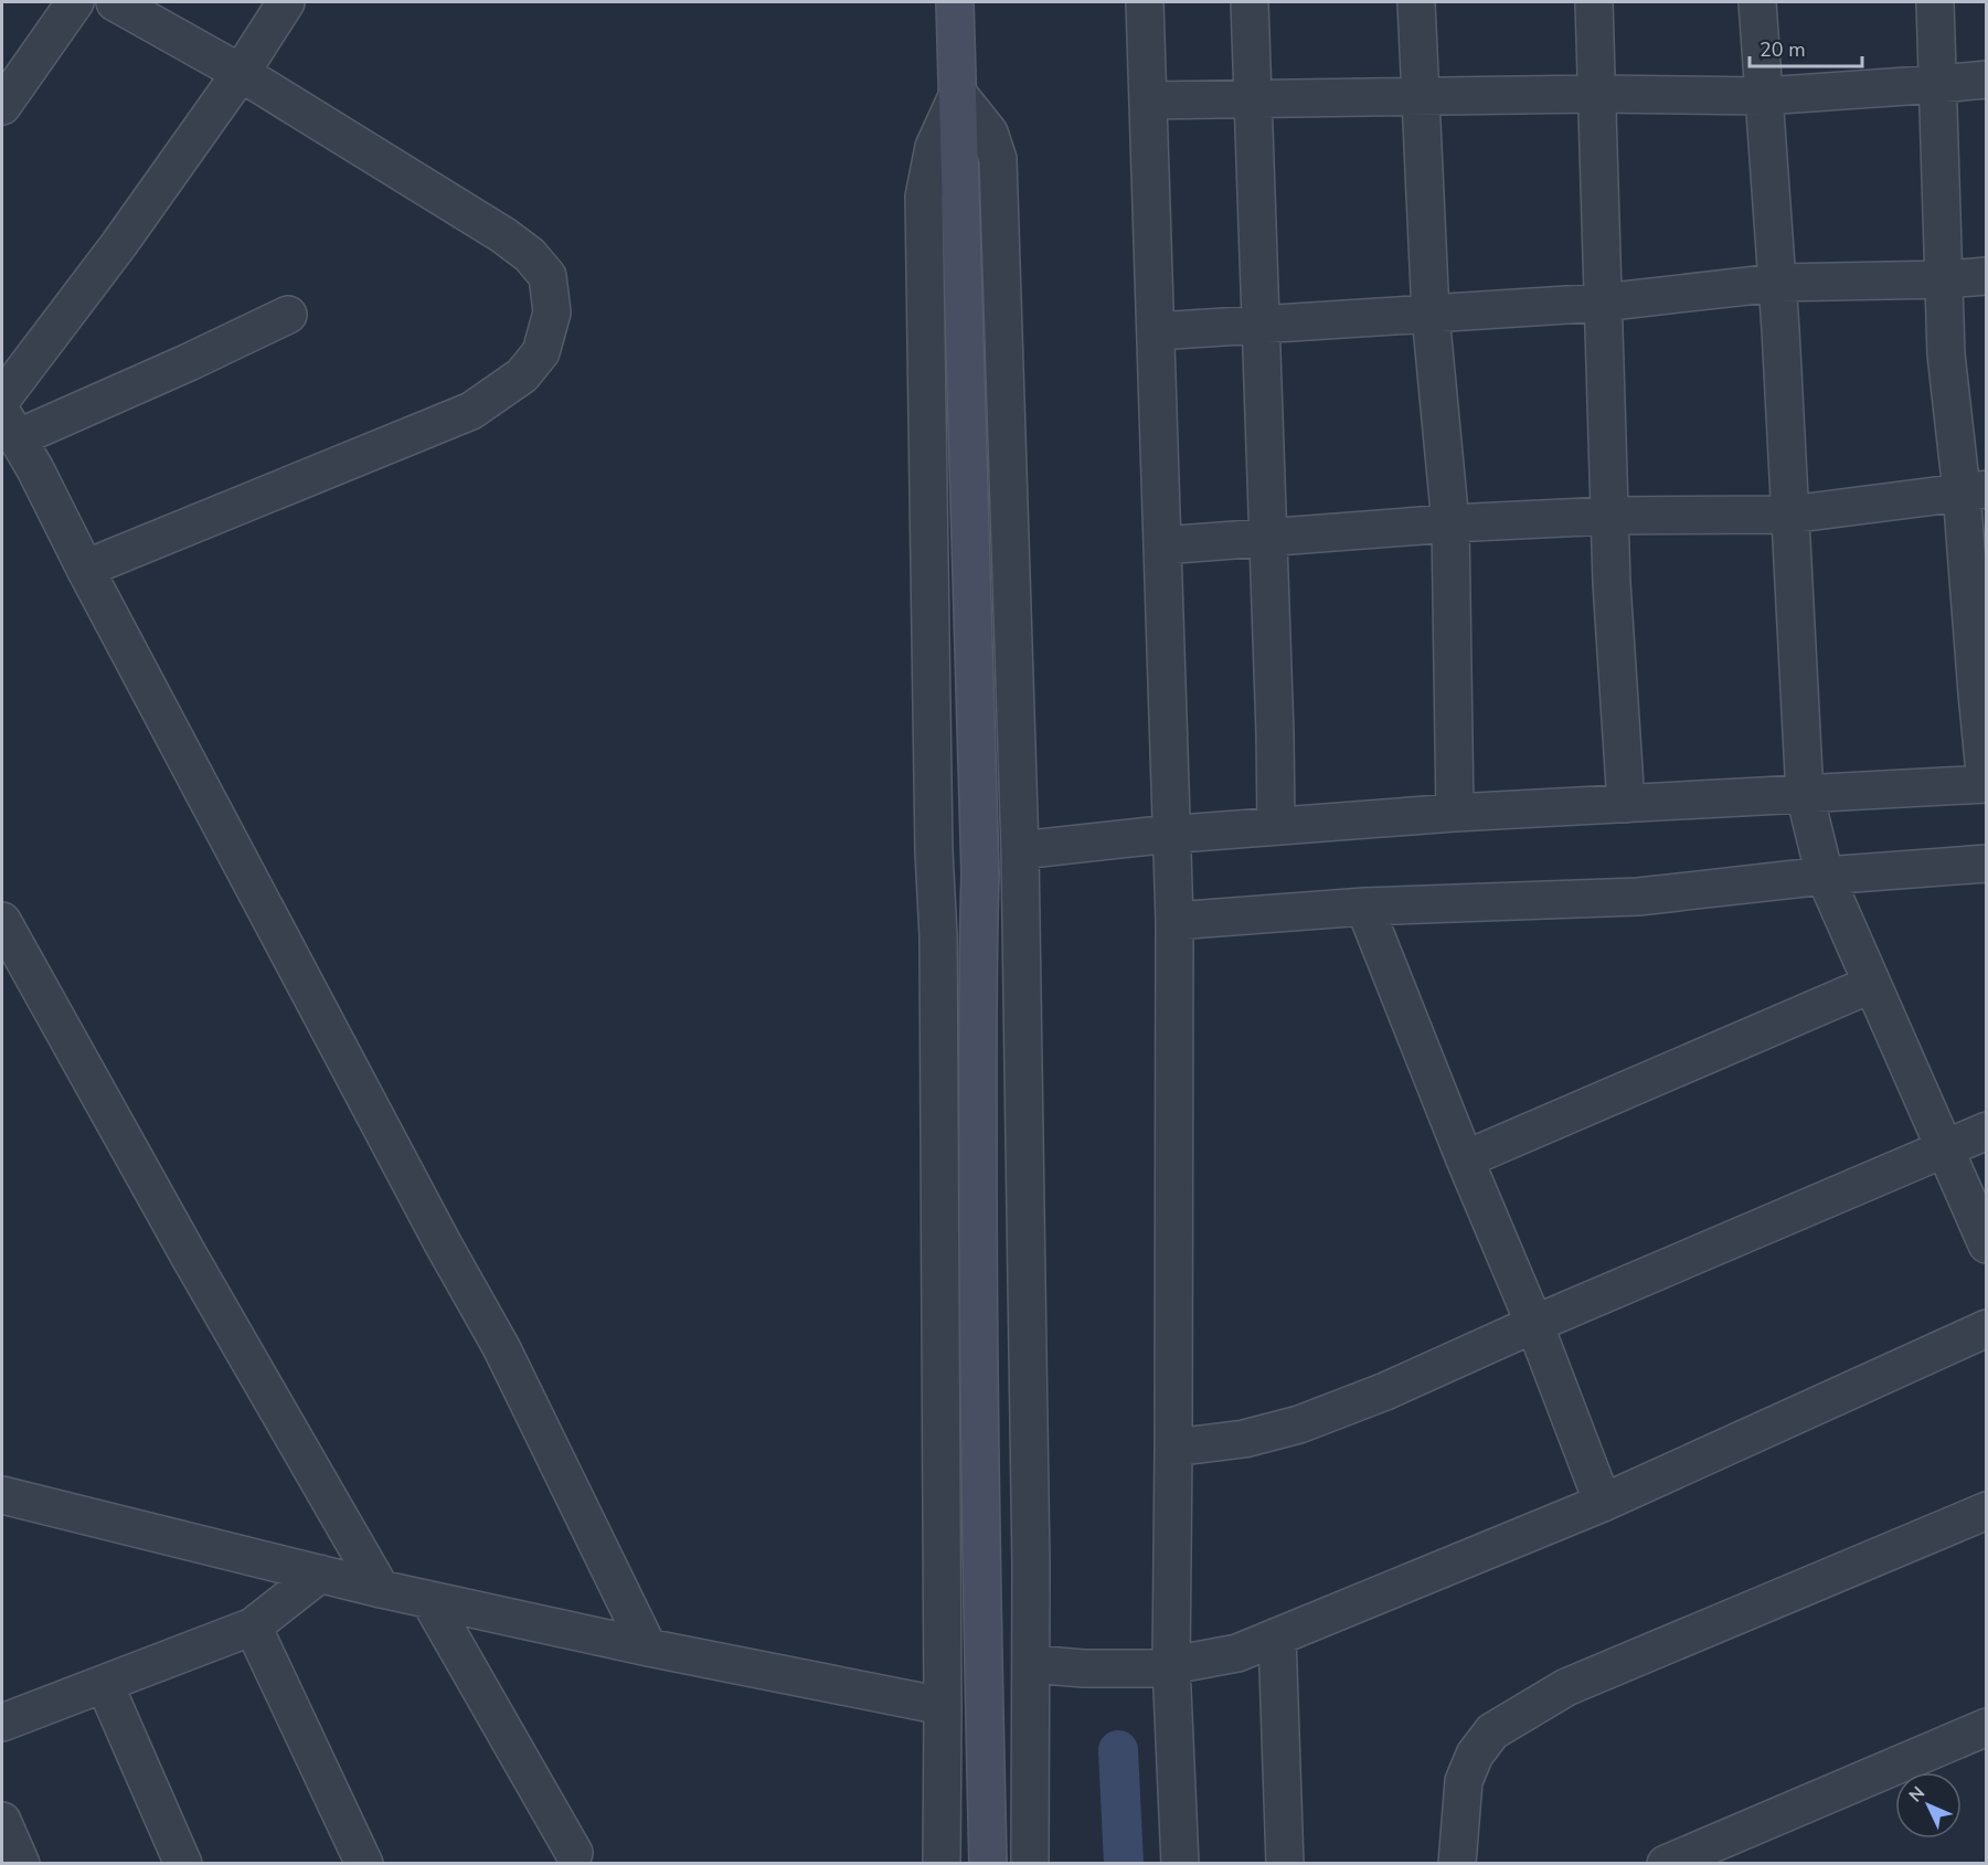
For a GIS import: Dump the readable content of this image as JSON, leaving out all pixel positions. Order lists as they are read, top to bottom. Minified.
{"scale_bar":"20 m","north":"top left"}
